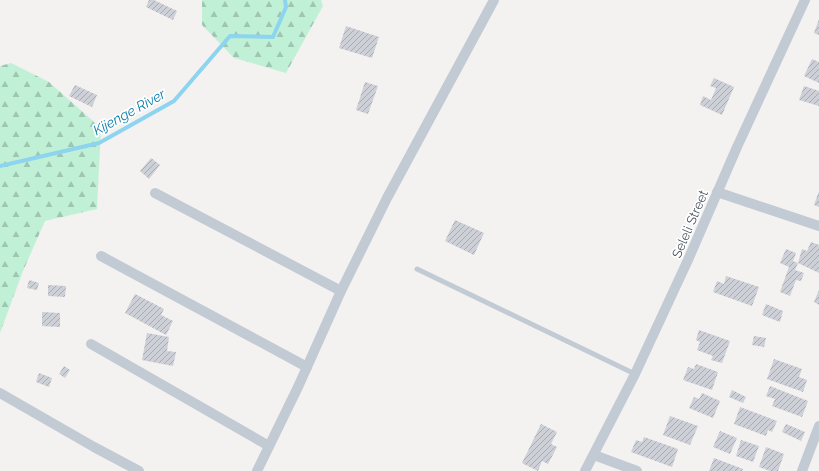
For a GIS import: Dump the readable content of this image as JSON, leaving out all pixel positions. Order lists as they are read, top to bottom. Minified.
{"streets":{"street":["Seleli Street"]},"water":["Kijenge River"]}
